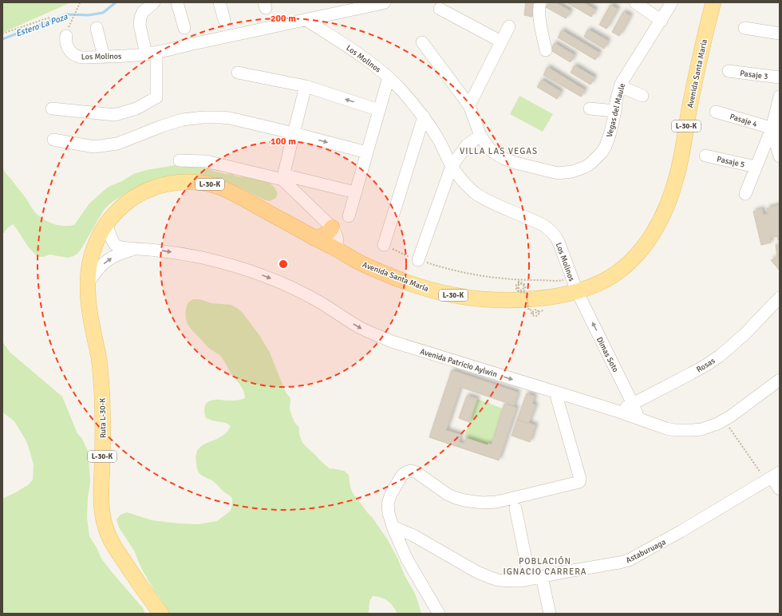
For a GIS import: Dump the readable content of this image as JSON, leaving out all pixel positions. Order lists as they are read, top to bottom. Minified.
{"streets":{"main road":["Avenida Santa María","L-30-K","Ruta L-30-K"],"street":["Los Molinos","Pasaje 3","Vegas del Maule","Pasaje 4","Pasaje 5","Dimas Soto","Avenida Patricio Aylwin","Rosas","Astaburuaga"]},"crossings":[["Los Molinos","Avenida Santa María"],["Los Molinos","Dimas Soto"],["Avenida Santa María","Dimas Soto"],["Avenida Santa María","Avenida Patricio Aylwin"],["Avenida Santa María","Ruta L-30-K"],["Dimas Soto","Avenida Patricio Aylwin"],["Dimas Soto","Rosas"],["Avenida Patricio Aylwin","Rosas"],["Avenida Patricio Aylwin","Ruta L-30-K"]],"one_way":["Dimas Soto"],"districts":["VILLA LAS VEGAS","POBLACIÓN IGNACIO CARRERA"],"water":["Estero La Poza"],"rings":["200 m","100 m"]}
